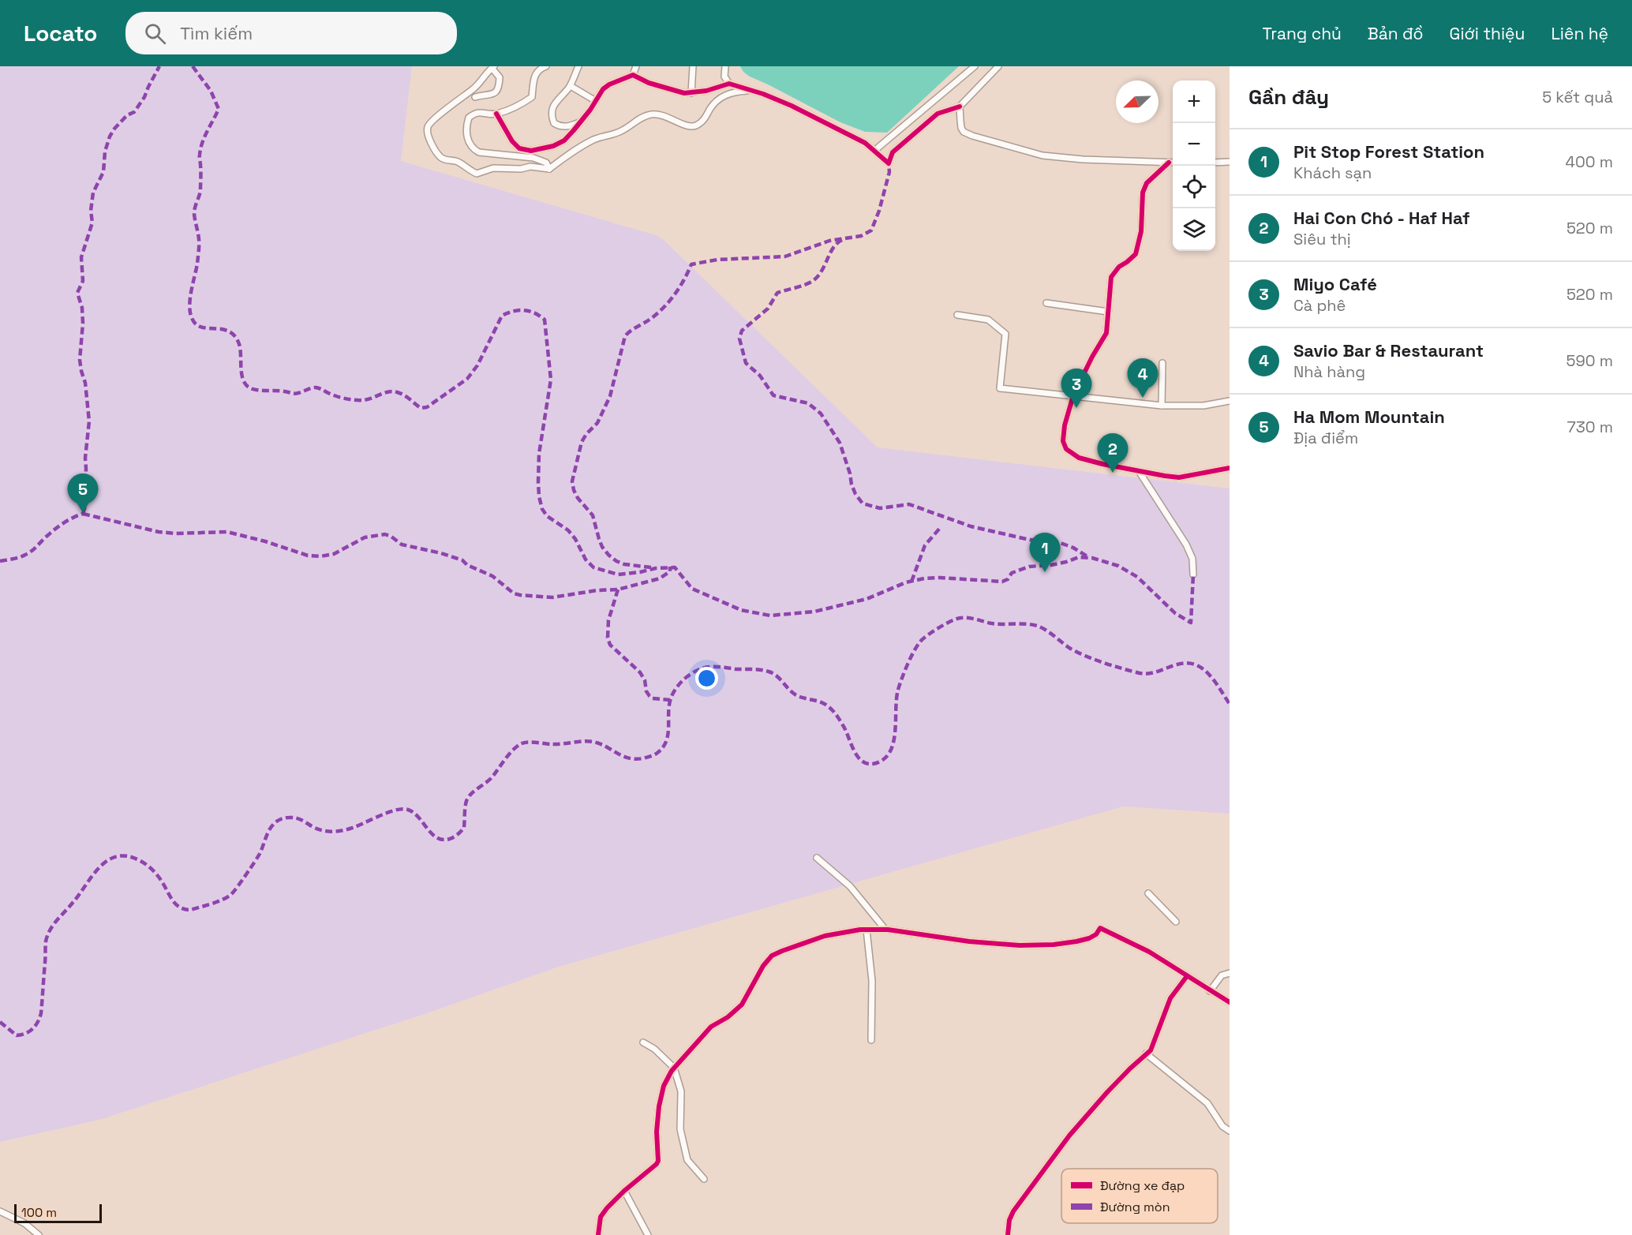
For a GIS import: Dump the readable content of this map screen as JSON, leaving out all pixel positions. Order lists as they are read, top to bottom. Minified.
{"legend":["Đường xe đạp","Đường mòn"],"scale_bar":"100 m","north":"bottom left","page":{"header":"Locato","search":"Tìm kiếm","nav":["Trang chủ","Bản đồ","Giới thiệu","Liên hệ"],"heading":["Gần đây","5 kết quả"],"map_buttons":["+","−"],"list":[{"mark":"1","name":"Pit Stop Forest Station","note":"Khách sạn","value":"400 m"},{"mark":"2","name":"Hai Con Chó - Haf Haf","note":"Siêu thị","value":"520 m"},{"mark":"3","name":"Miyo Café","note":"Cà phê","value":"520 m"},{"mark":"4","name":"Savio Bar & Restaurant","note":"Nhà hàng","value":"590 m"},{"mark":"5","name":"Ha Mom Mountain","note":"Địa điểm","value":"730 m"}],"pins":["4","3","2","5","1"],"scale":"100 m"}}
